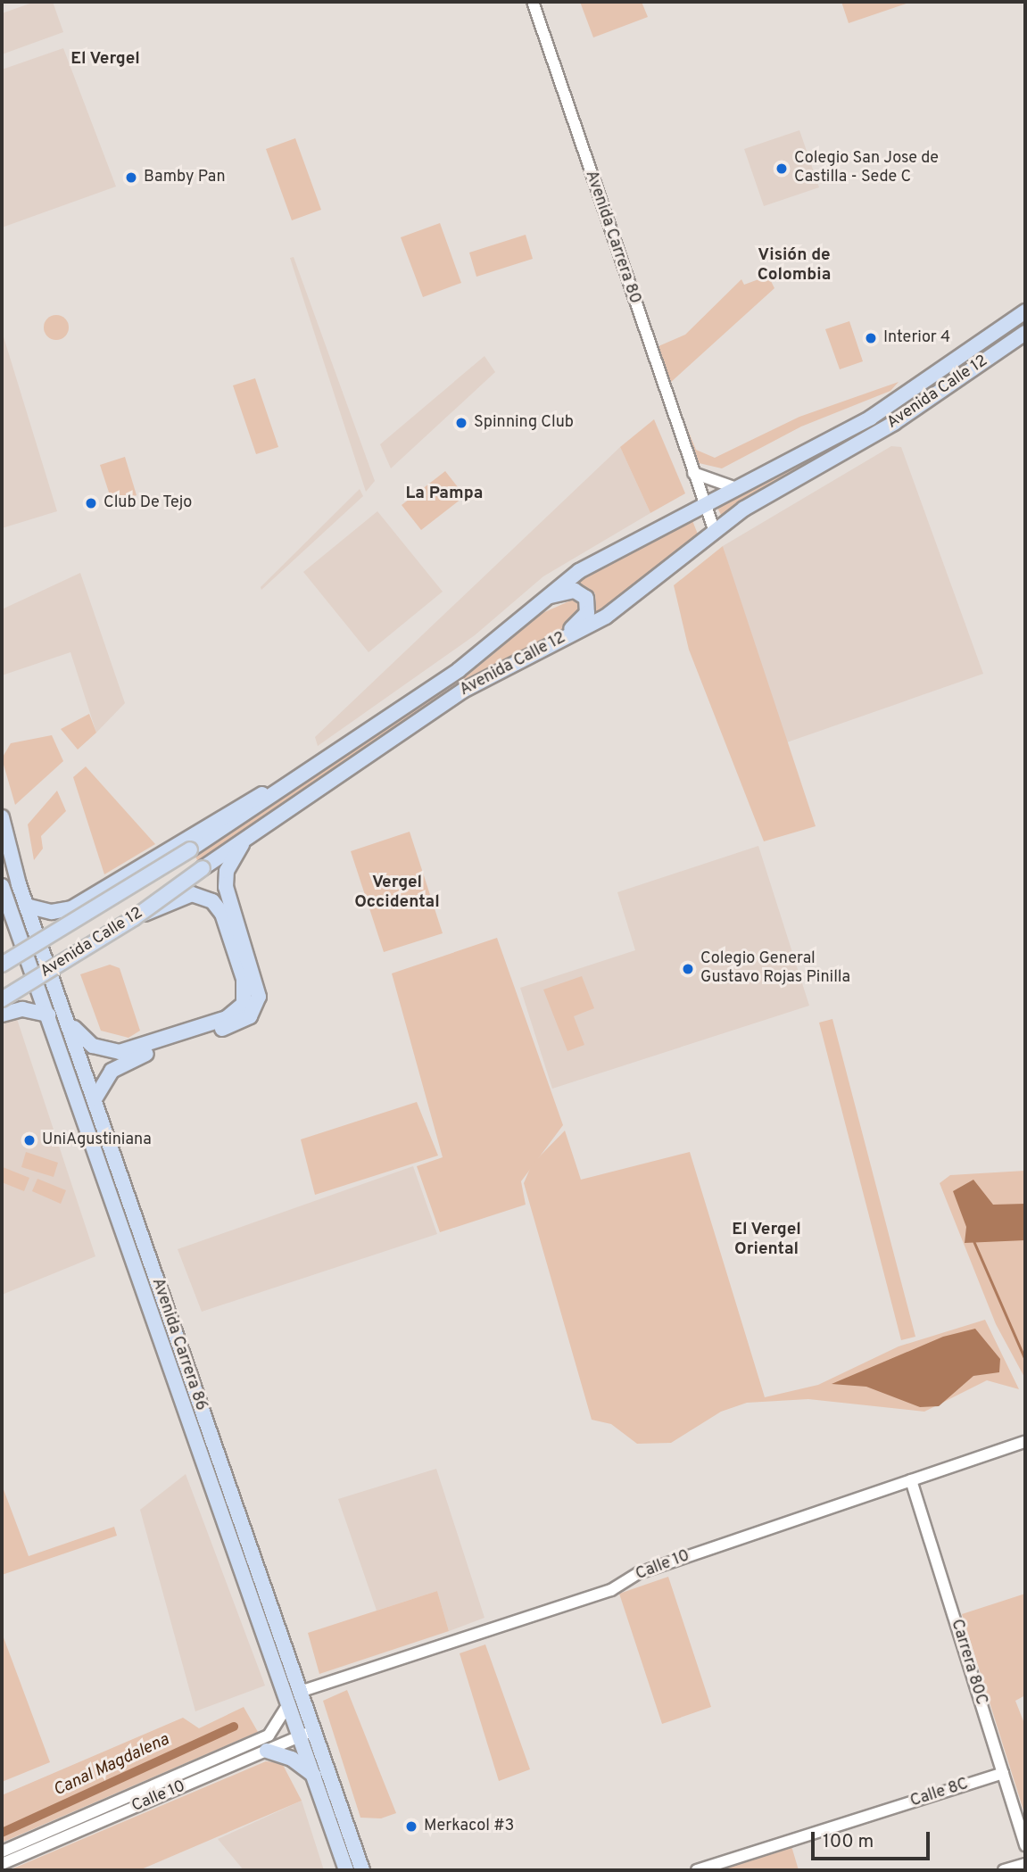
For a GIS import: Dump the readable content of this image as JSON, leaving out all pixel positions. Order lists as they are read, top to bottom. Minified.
{"streets":{"main road":["Avenida Calle 12","Avenida Carrera 86"],"street":["Avenida Carrera 80","Calle 10","Carrera 80C","Calle 8C"]},"crossings":[["Avenida Carrera 80","Avenida Calle 12"],["Avenida Carrera 86","Calle 10"],["Calle 10","Carrera 80C"],["Carrera 80C","Calle 8C"]],"districts":["El Vergel","Visión de Colombia","La Pampa","Vergel Occidental","El Vergel Oriental"],"water":["Canal Magdalena"],"places":["Colegio San Jose de Castilla - Sede C","Bamby Pan","Interior 4","Spinning Club","Club De Tejo","Colegio General Gustavo Rojas Pinilla","UniAgustiniana","Merkacol #3"],"scale_bar":"100 m"}
